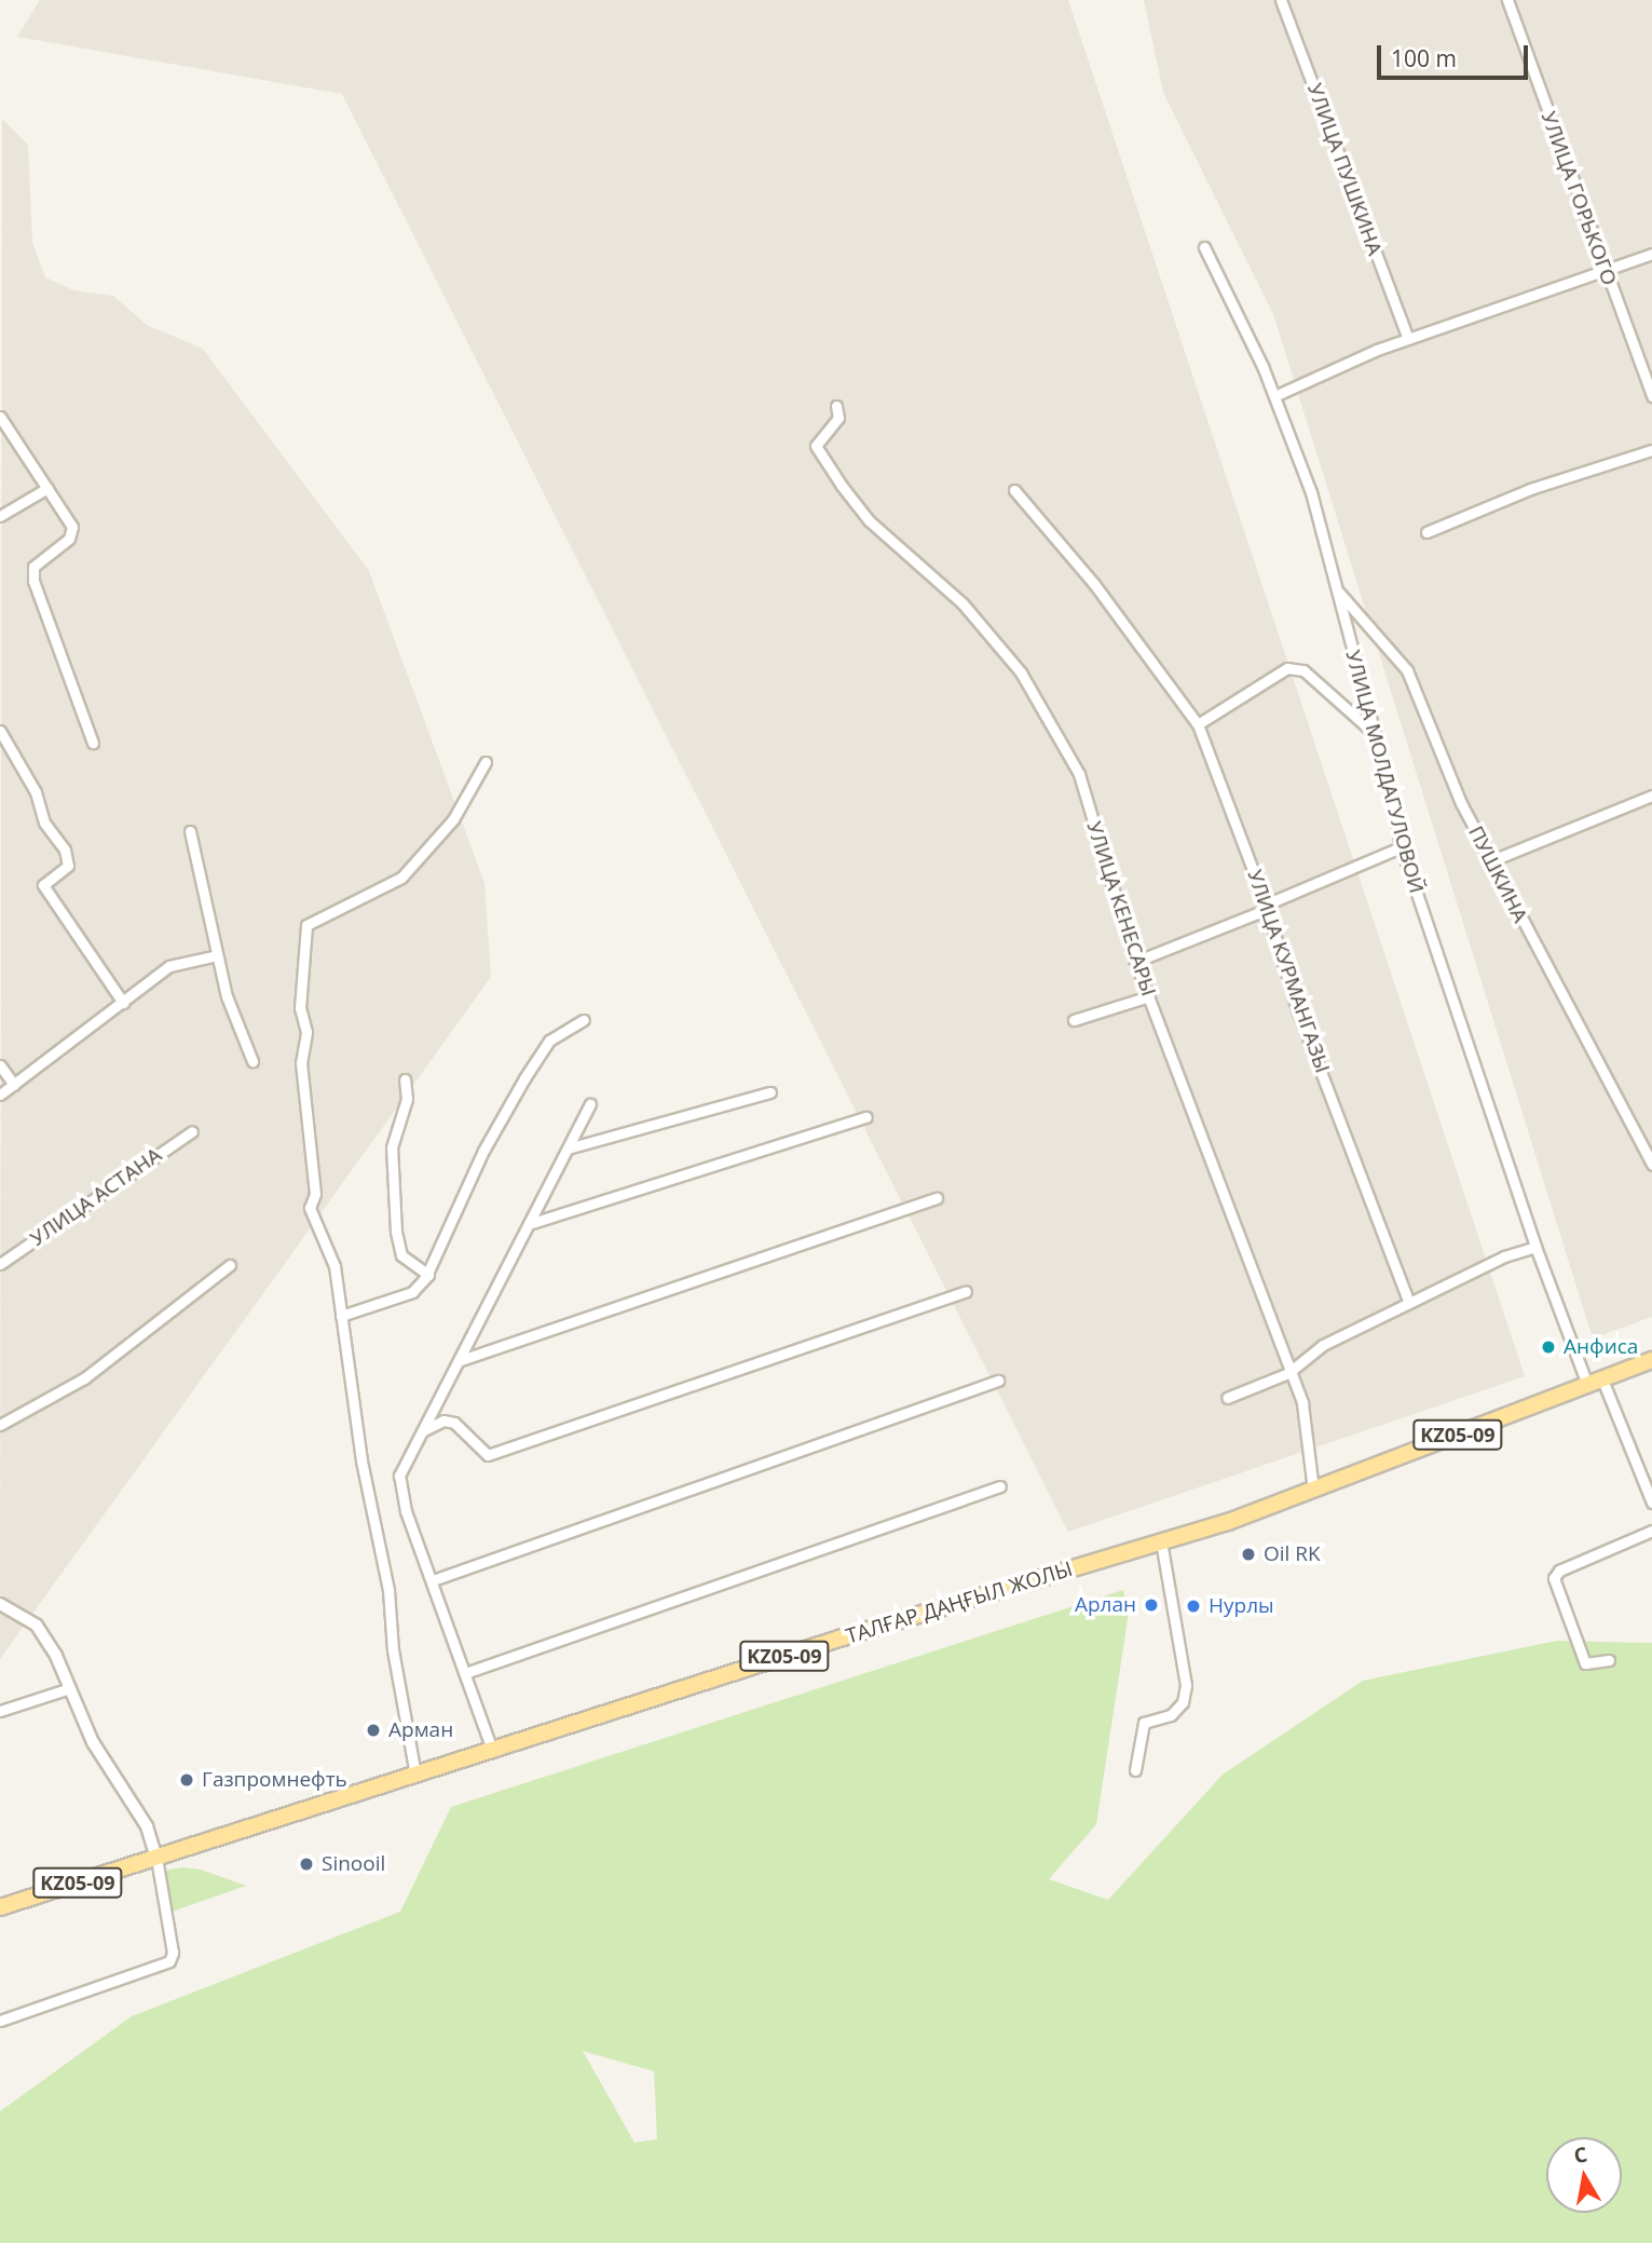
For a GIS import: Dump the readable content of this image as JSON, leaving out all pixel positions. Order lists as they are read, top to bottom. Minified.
{"streets":{"main road":["KZ05-09","ТАЛҒАР ДАҢҒЫЛ ЖОЛЫ"],"street":["УЛИЦА ПУШКИНА","УЛИЦА ГОРЬКОГО","УЛИЦА МОЛДАГУЛОВОЙ","ПУШКИНА","УЛИЦА КЕНЕСАРЫ","УЛИЦА КУРМАНГАЗЫ","УЛИЦА АСТАНА"]},"crossings":[["УЛИЦА МОЛДАГУЛОВОЙ","ПУШКИНА"],["УЛИЦА МОЛДАГУЛОВОЙ","ТАЛҒАР ДАҢҒЫЛ ЖОЛЫ"],["УЛИЦА КЕНЕСАРЫ","ТАЛҒАР ДАҢҒЫЛ ЖОЛЫ"]],"places":["Анфиса","Oil RK","Арлан","Нурлы","Арман","Газпромнефть","Sinooil"],"scale_bar":"100 m","north":"top"}
